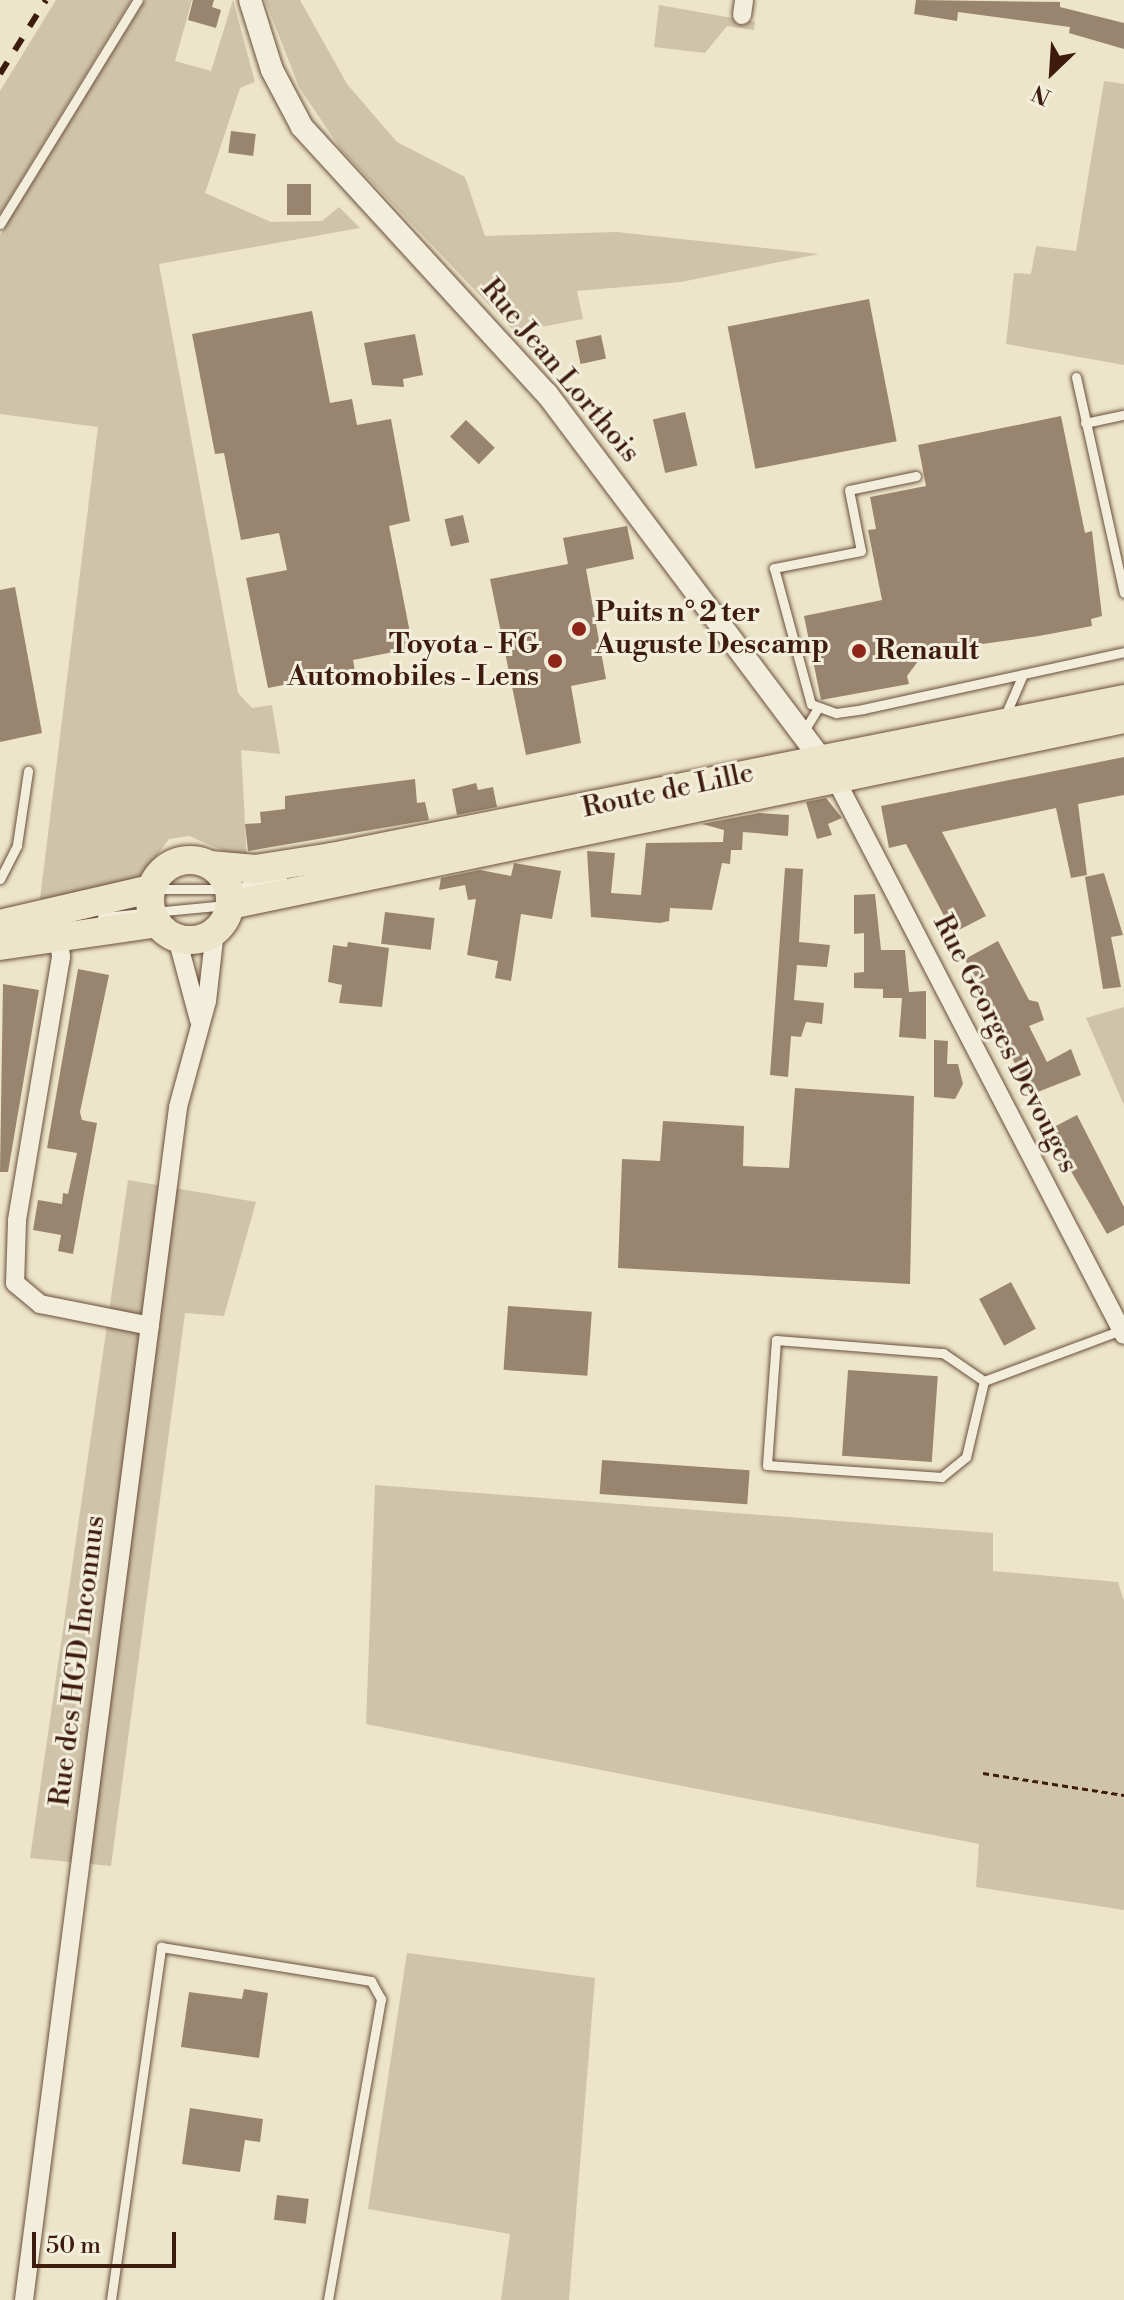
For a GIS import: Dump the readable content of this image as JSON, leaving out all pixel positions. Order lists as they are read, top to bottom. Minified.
{"streets":{"main road":["Route de Lille"],"street":["Rue Jean Lorthois","Rue Georges Devouges","Rue des HGD Inconnus"]},"crossings":[["Rue Jean Lorthois","Route de Lille"],["Rue Jean Lorthois","Rue Georges Devouges"],["Route de Lille","Rue Georges Devouges"],["Route de Lille","Rue des HGD Inconnus"]],"places":["Puits n° 2 ter Auguste Descamp","Renault","Toyota - FG Automobiles - Lens"],"scale_bar":"50 m","north":"bottom left"}
